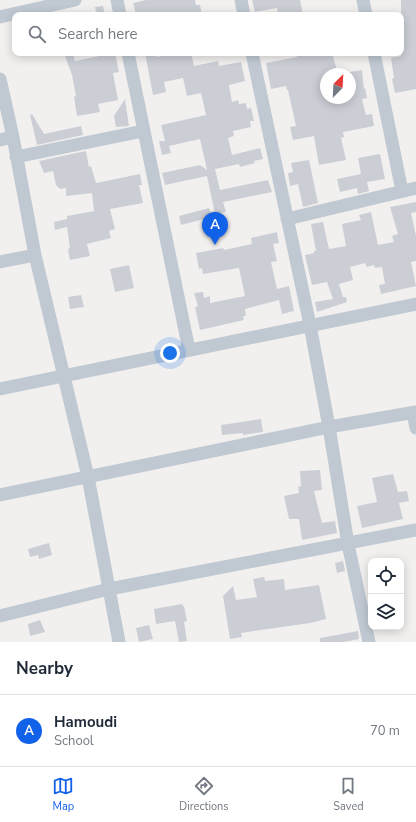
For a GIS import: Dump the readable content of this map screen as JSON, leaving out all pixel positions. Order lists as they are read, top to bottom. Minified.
{"north":"top right","page":{"search":"Search here","pins":"A","heading":"Nearby","list":[{"mark":"A","name":"Hamoudi","note":"School","value":"70 m"}],"nav":["Map","Directions","Saved"]}}
